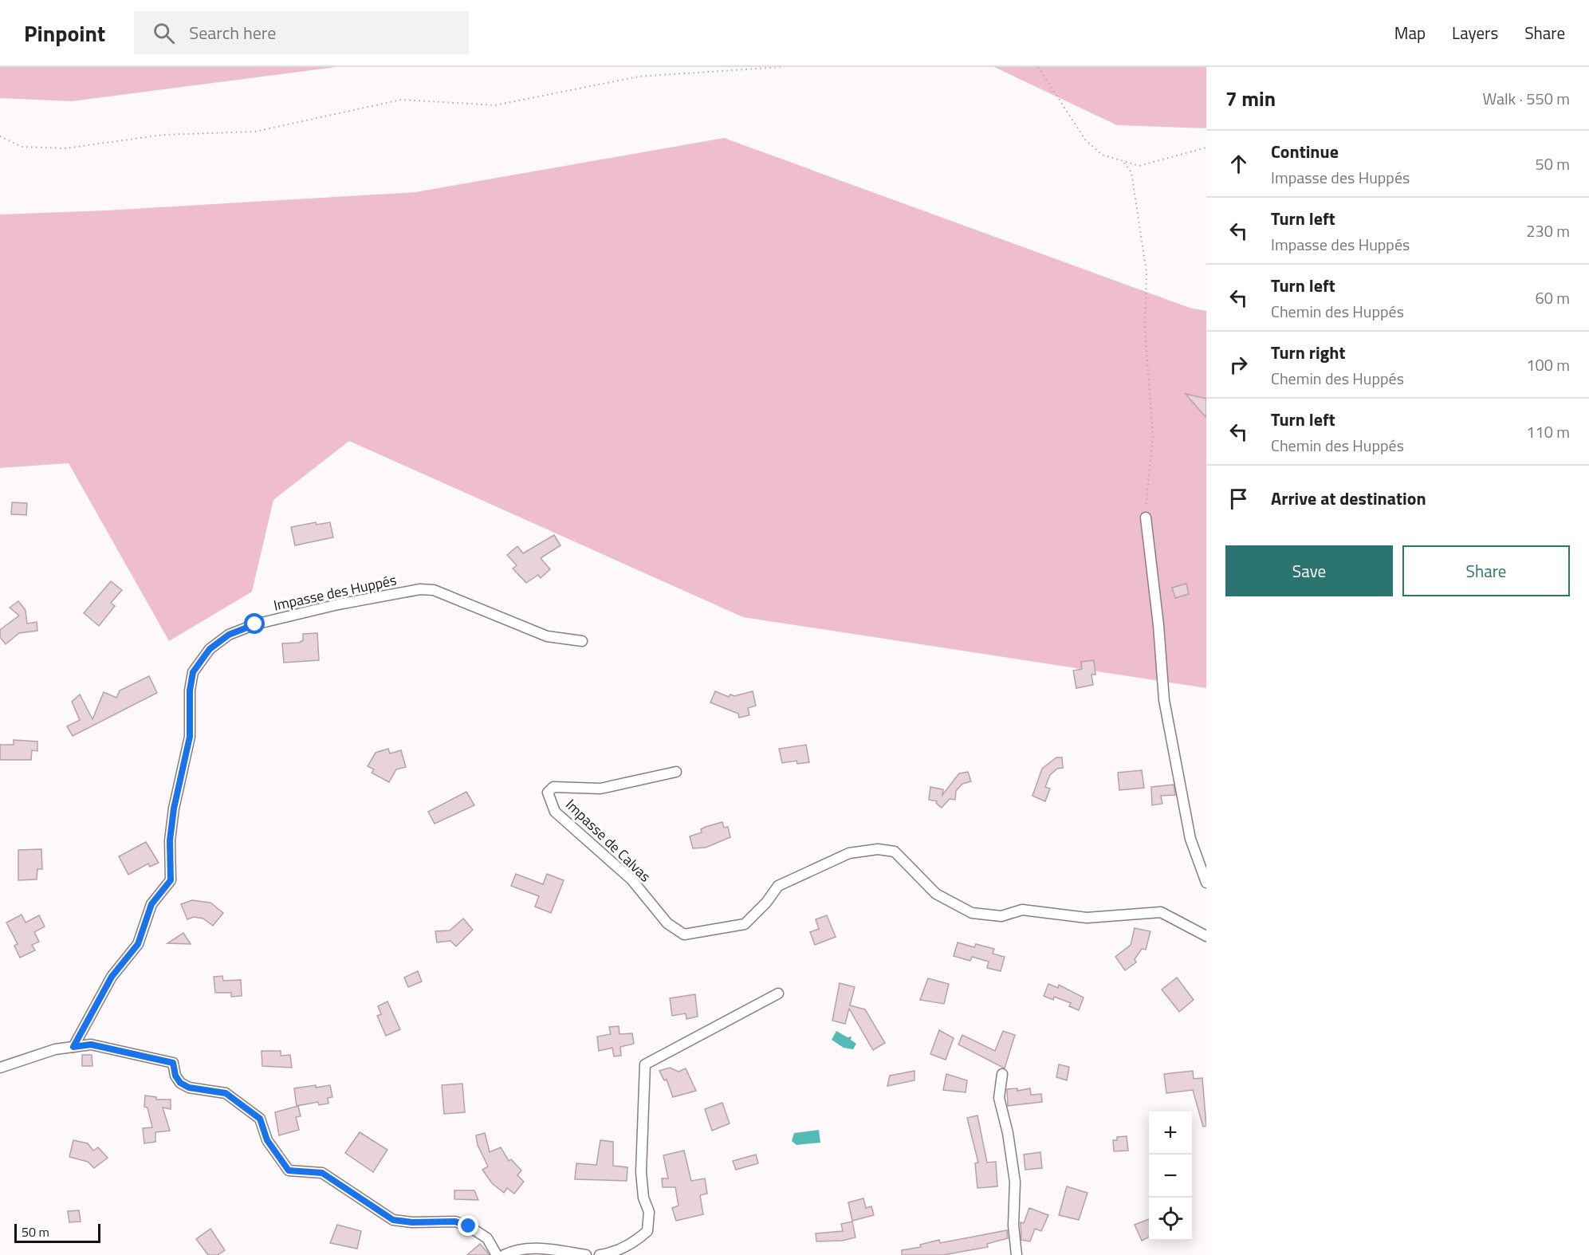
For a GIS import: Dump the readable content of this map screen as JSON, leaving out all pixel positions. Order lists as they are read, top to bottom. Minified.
{"streets":{"street":["Impasse des Huppés","Impasse de Calvas"]},"scale_bar":"50 m","page":{"header":"Pinpoint","search":"Search here","nav":["Map","Layers","Share"],"heading":["7 min","Walk · 550 m"],"list":[["Continue","Impasse des Huppés","50 m"],["Turn left","Impasse des Huppés","230 m"],["Turn left","Chemin des Huppés","60 m"],["Turn right","Chemin des Huppés","100 m"],["Turn left","Chemin des Huppés","110 m"],"Arrive at destination"],"buttons":["Save","Share"],"map_buttons":["+","−"],"scale":"50 m"}}
